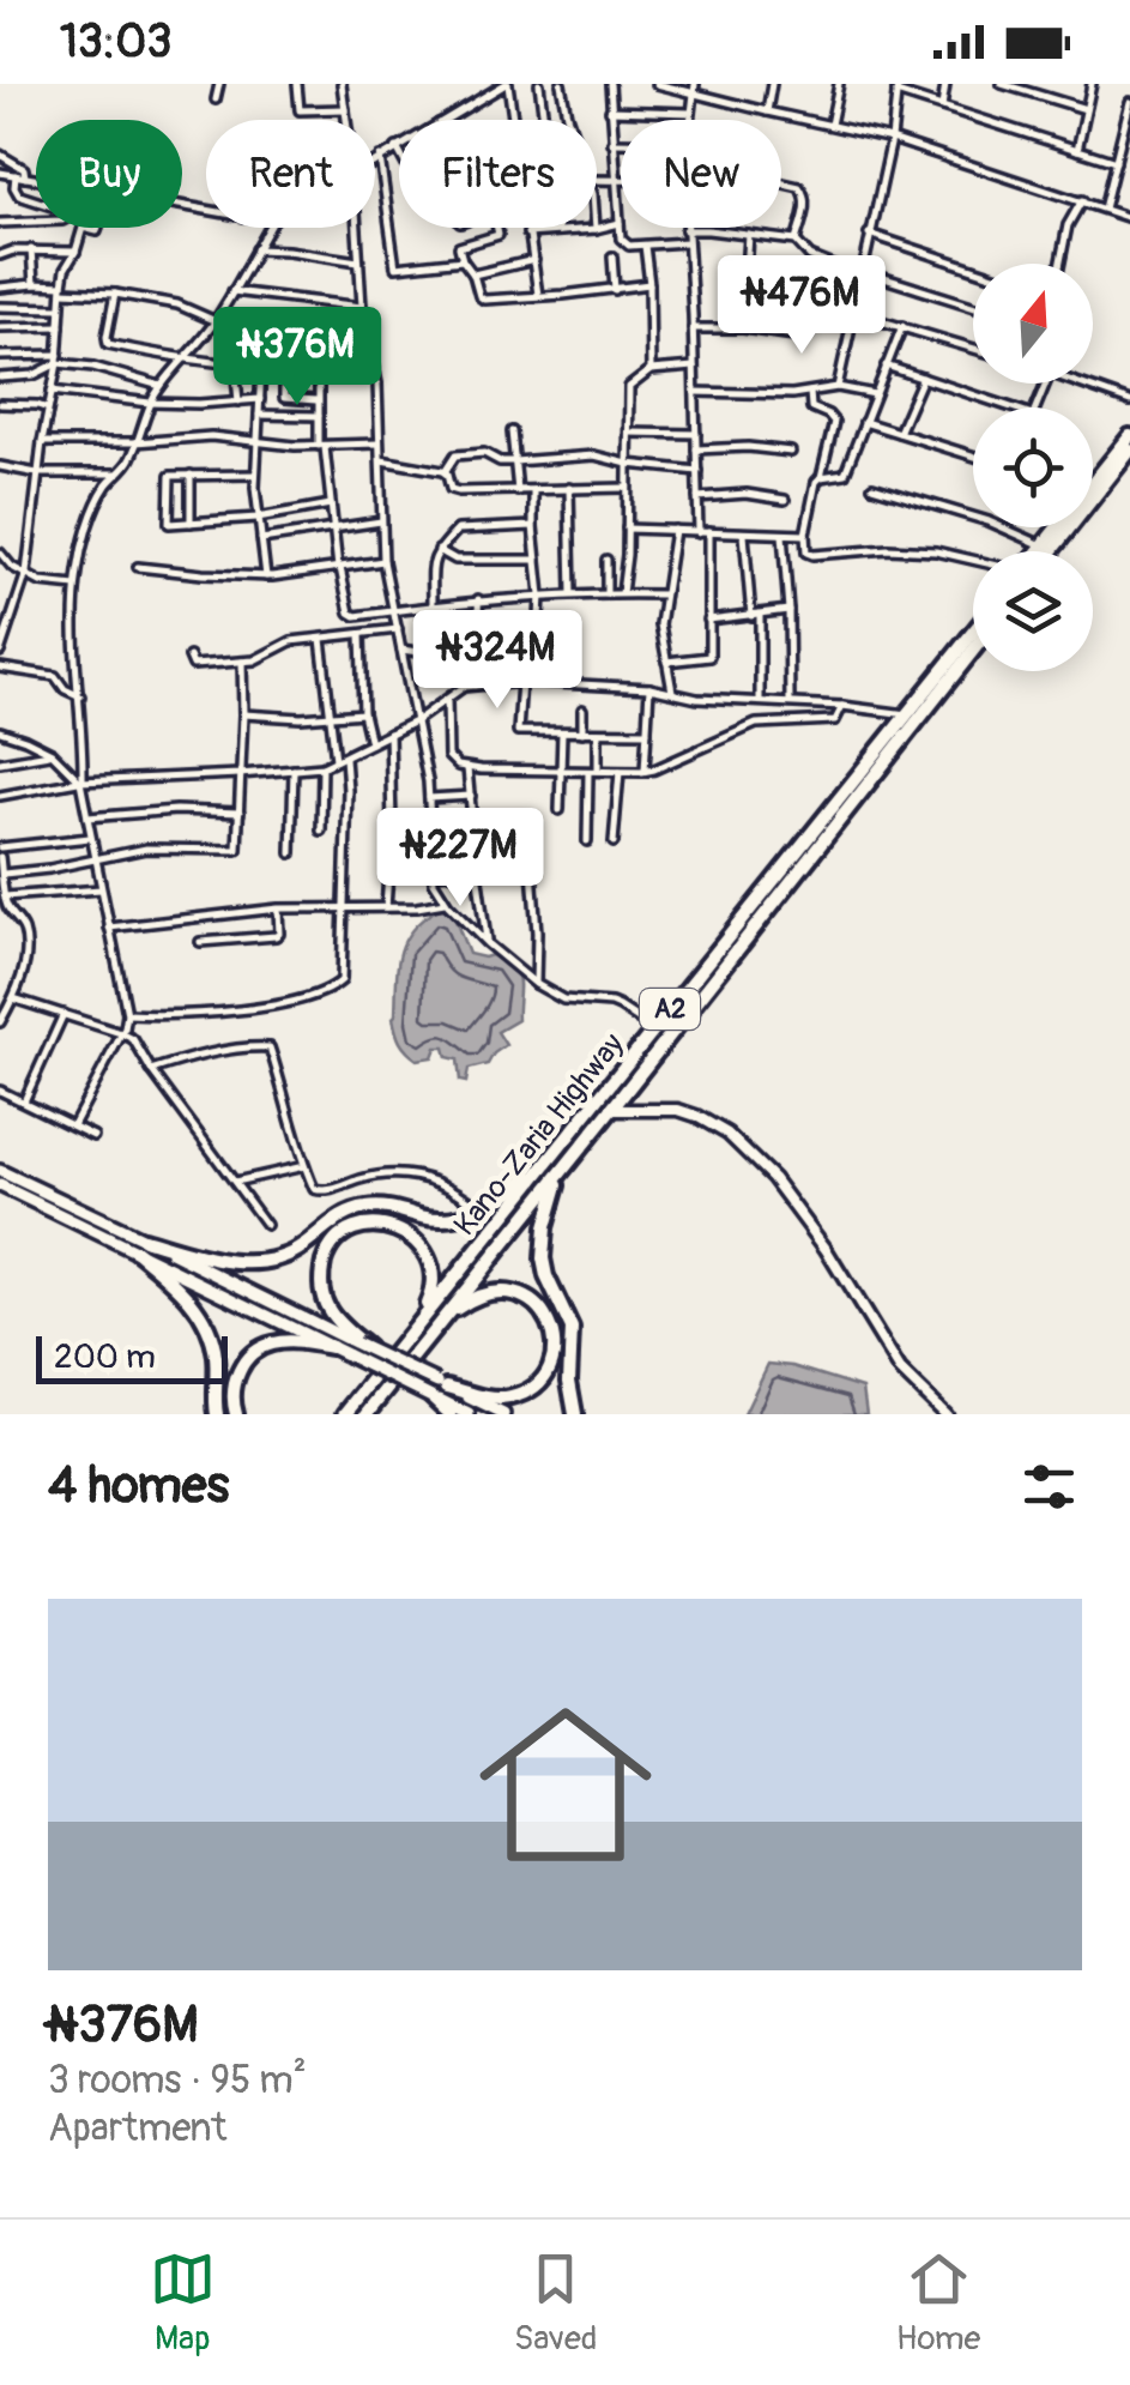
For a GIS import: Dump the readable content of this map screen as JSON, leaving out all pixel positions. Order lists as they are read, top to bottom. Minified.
{"streets":{"highway":["A2","Kano-Zaria Highway"]},"scale_bar":"200 m","north":"top","page":{"status":"13:03","chip":["Buy","Rent","Filters","New"],"price":["₦476M","₦376M","₦324M","₦227M"],"scale":"200 m","heading":"4 homes","list":[{"name":"₦376M","note":"3 rooms · 95 m² · Apartment"}],"tabs":["Map","Saved","Home"]}}
